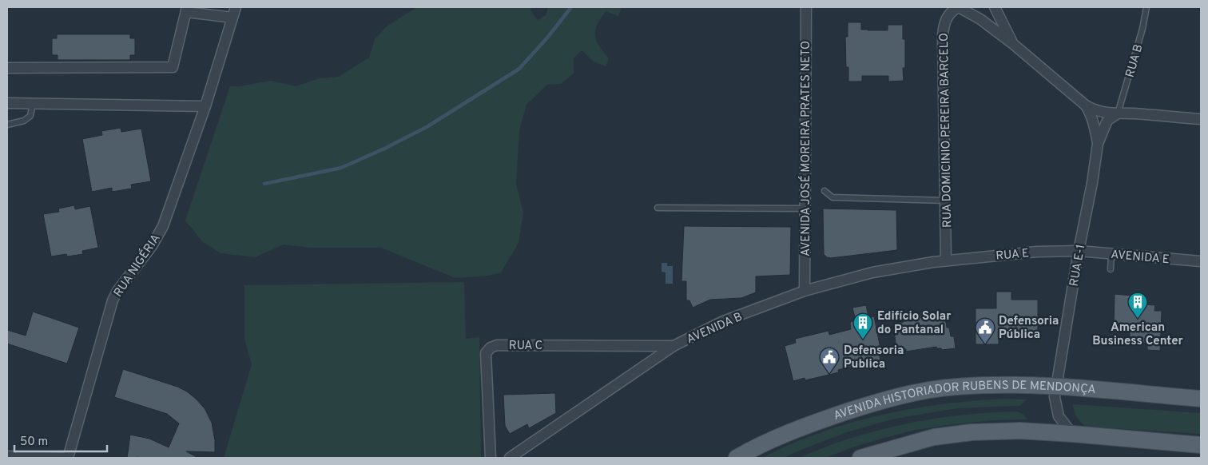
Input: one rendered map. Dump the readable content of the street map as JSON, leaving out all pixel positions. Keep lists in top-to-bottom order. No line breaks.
{"streets":{"main road":["AVENIDA HISTORIADOR RUBENS DE MENDONÇA"],"street":["RUA DOMICINIO PEREIRA BARCELO","AVENIDA JOSÉ MOREIRA PRATES NETO","RUA E","AVENIDA E","RUA NIGÉRIA","RUA E-1","AVENIDA B","RUA C"],"lane":["RUA B"]},"crossings":[["RUA B","RUA E-1"],["RUA DOMICINIO PEREIRA BARCELO","RUA E"],["RUA DOMICINIO PEREIRA BARCELO","AVENIDA B"],["AVENIDA JOSÉ MOREIRA PRATES NETO","AVENIDA B"],["RUA E","AVENIDA E"],["RUA E","RUA E-1"],["RUA E","AVENIDA B"],["AVENIDA E","RUA E-1"],["RUA E-1","AVENIDA HISTORIADOR RUBENS DE MENDONÇA"],["AVENIDA B","RUA C"]],"places":{"building":["American Business Center","Edifício Solar do Pantanal"],"public building":["Defensoria Pública","Defensoria Publica"]},"scale_bar":"50 m"}
